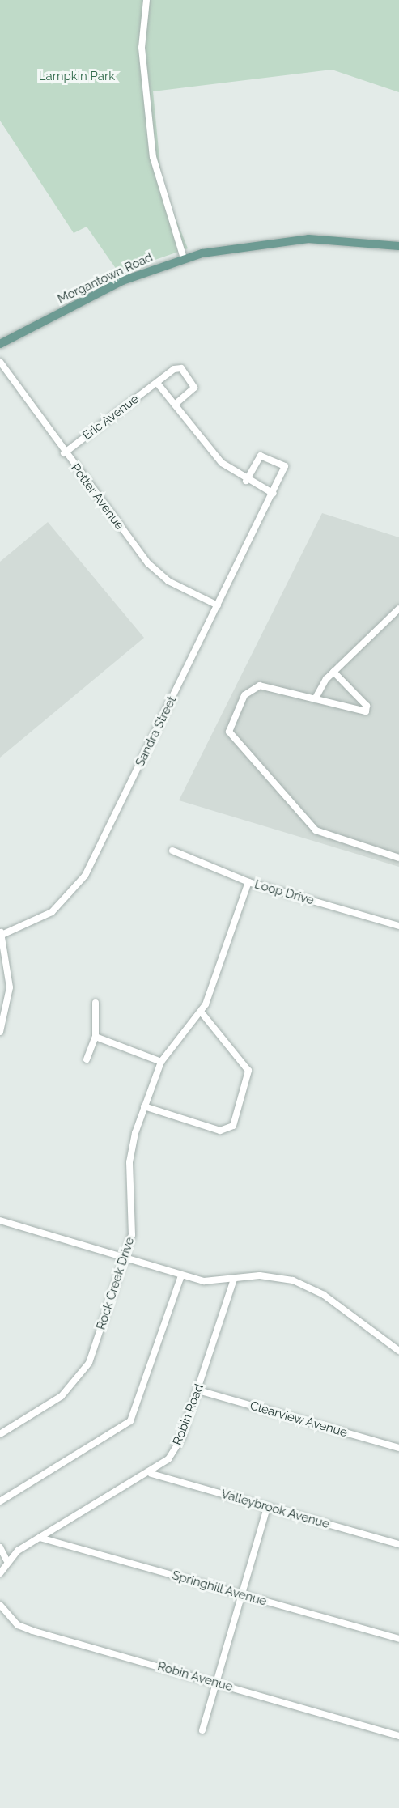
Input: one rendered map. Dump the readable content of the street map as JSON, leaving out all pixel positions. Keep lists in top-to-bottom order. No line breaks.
{"streets":{"main road":["Morgantown Road"],"street":["Eric Avenue","Potter Avenue","Sandra Street","Loop Drive","Rock Creek Drive","Robin Road","Clearview Avenue","Valleybrook Avenue","Springhill Avenue","Robin Avenue"]},"crossings":[["Eric Avenue","Potter Avenue"],["Potter Avenue","Sandra Street"],["Loop Drive","Rock Creek Drive"],["Robin Road","Clearview Avenue"],["Robin Road","Valleybrook Avenue"],["Robin Road","Springhill Avenue"]],"parks":["Lampkin Park"]}
